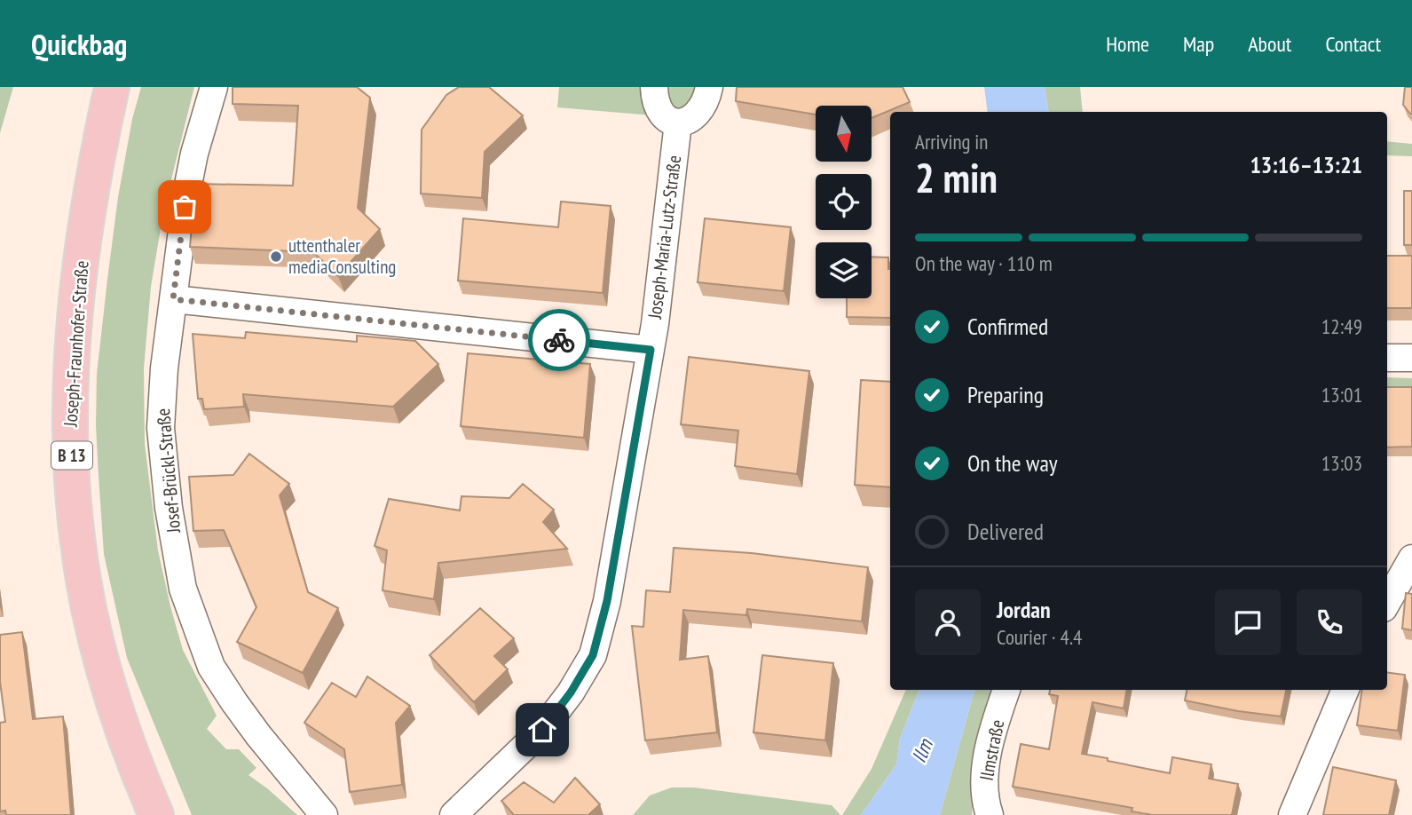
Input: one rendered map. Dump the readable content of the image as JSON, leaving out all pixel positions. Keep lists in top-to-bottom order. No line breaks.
{"streets":{"main road":["Joseph-Fraunhofer-Straße","B 13"],"street":["Joseph-Maria-Lutz-Straße","Josef-Brückl-Straße","Ilmstraße"]},"water":["Ilm"],"places":["uttenthaler mediaConsulting"],"north":"bottom","page":{"header":"Quickbag","nav":["Home","Map","About","Contact"],"heading":["2 min","Arriving in","13:16–13:21"],"panel":["Jordan","Courier · 4.4"],"bar":"On the way · 110 m","list":[["Confirmed","12:49"],["Preparing","13:01"],["On the way","13:03"],"Delivered"]}}
